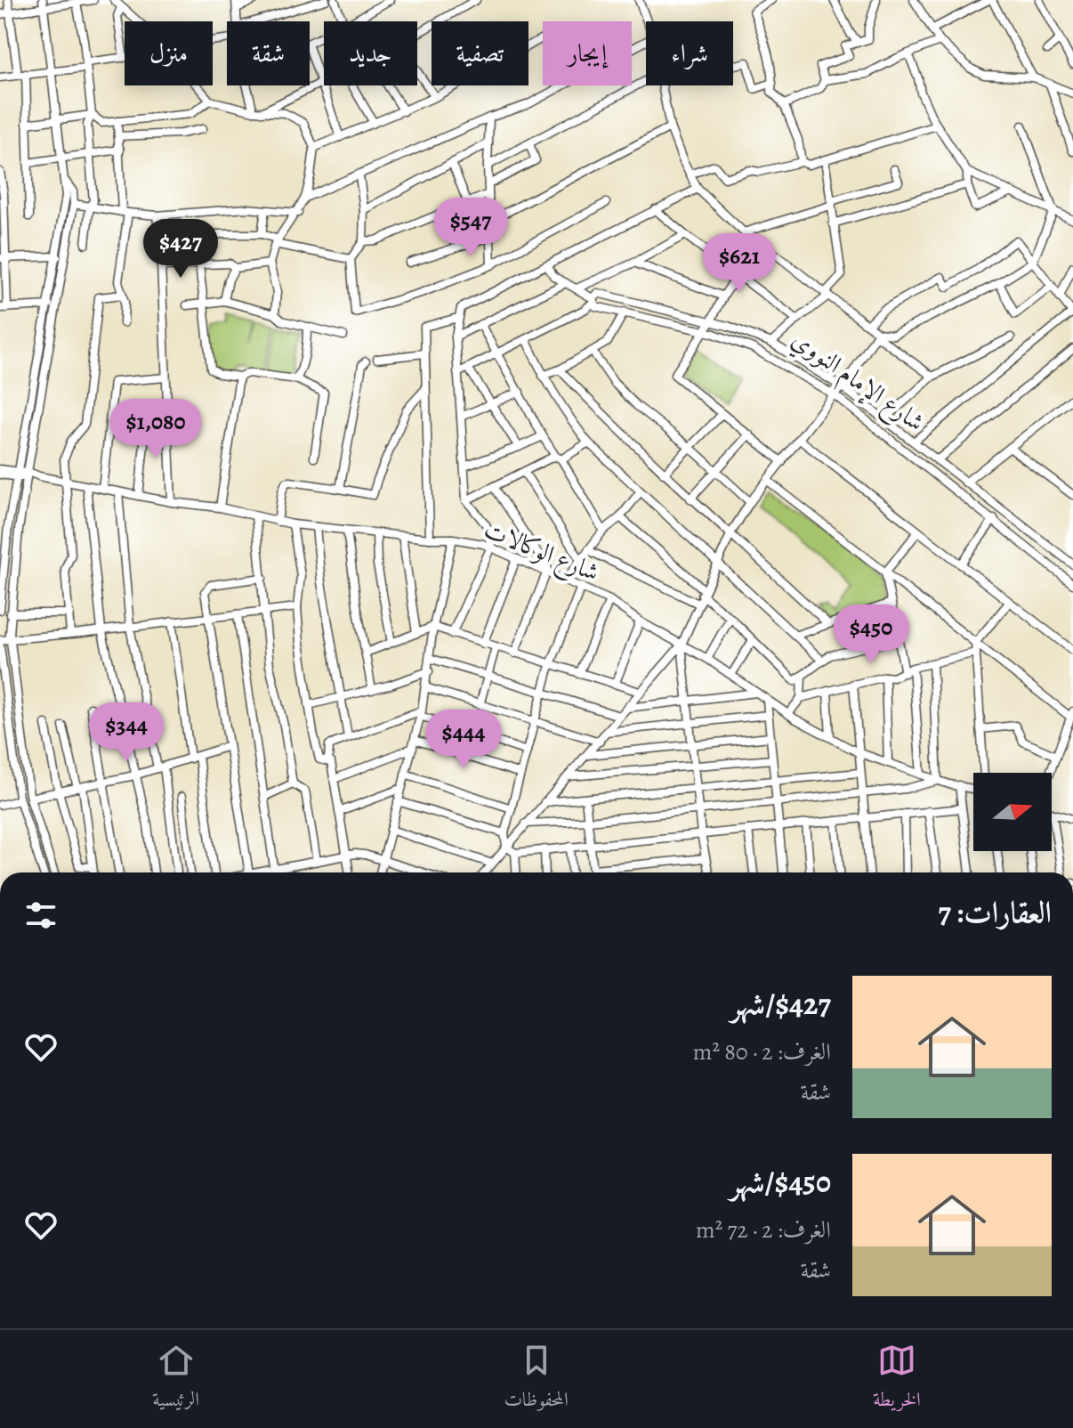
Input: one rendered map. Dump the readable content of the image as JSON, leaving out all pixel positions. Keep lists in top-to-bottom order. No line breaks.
{"streets":{"street":["شارع الإمام النووي","شارع الوكالات"]},"north":"right","page":{"chip":["شراء","إيجار","تصفية","جديد","شقة","منزل"],"price":["$547","$427","$621","$1,080","$450","$344","$444"],"heading":"العقارات: 7","list":[{"name":"$427/شهر","note":"الغرف: 2 · 80 m² · شقة"},{"name":"$450/شهر","note":"الغرف: 2 · 72 m² · شقة"}],"tabs":["الخريطة","المحفوظات","الرئيسية"]}}
